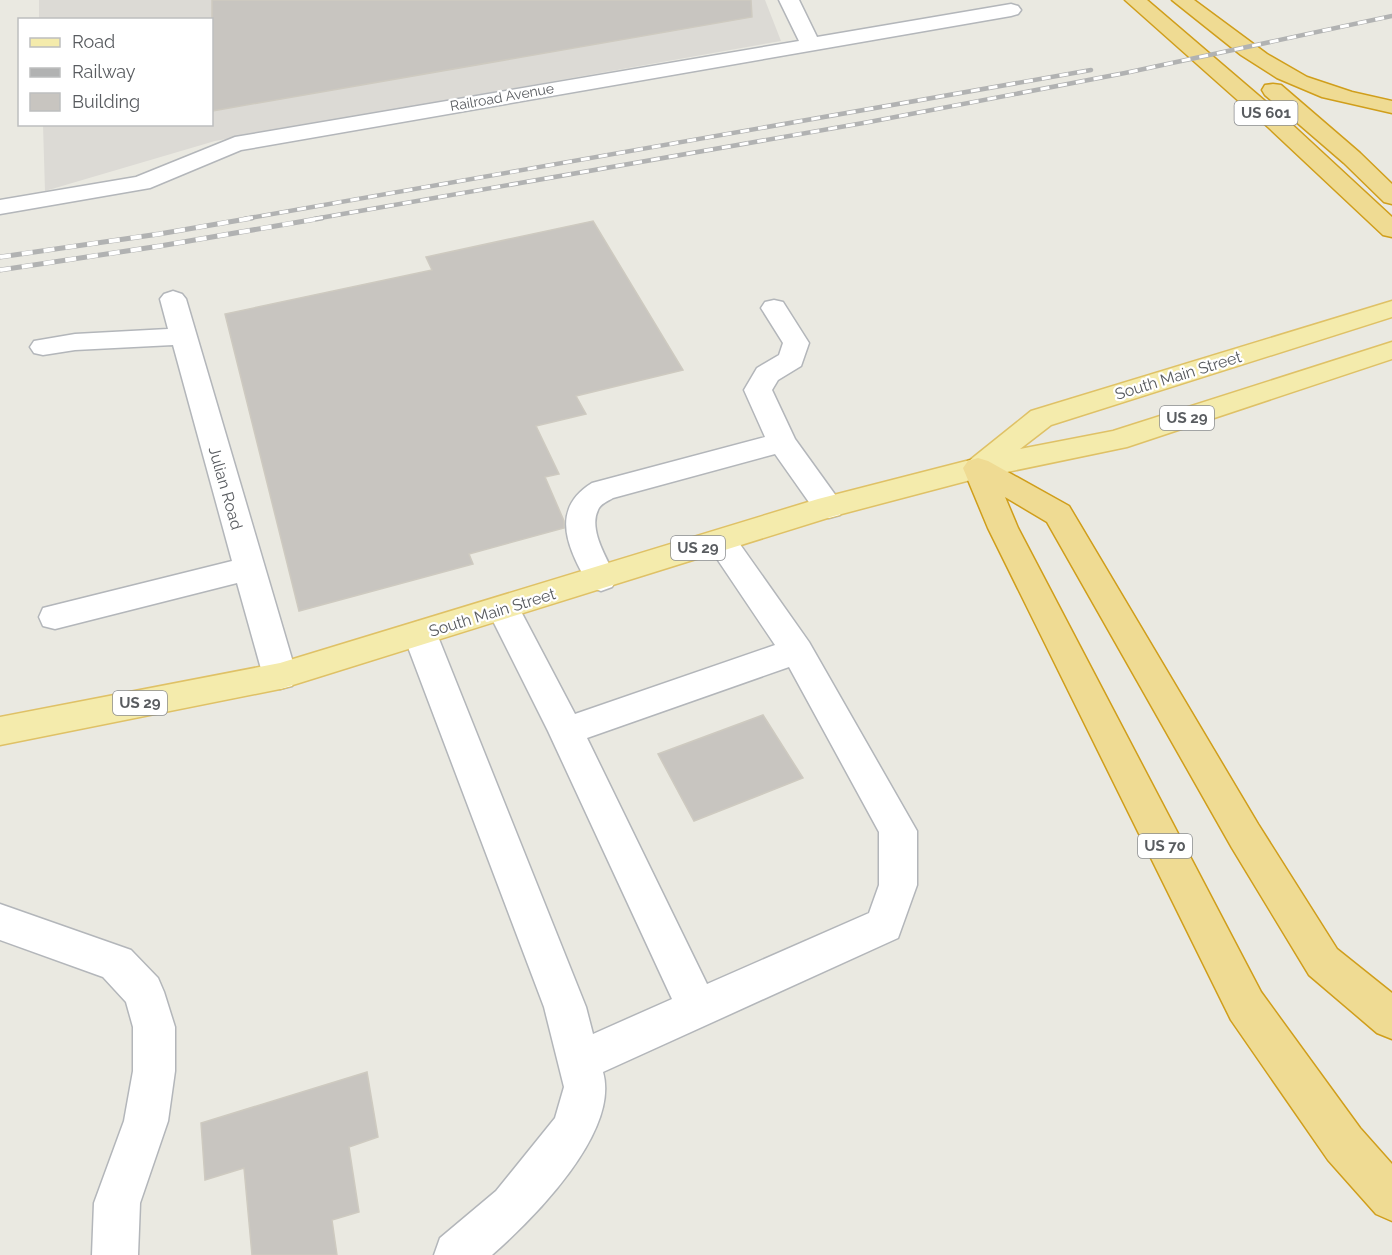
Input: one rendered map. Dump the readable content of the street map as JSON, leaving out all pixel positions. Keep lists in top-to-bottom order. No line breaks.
{"streets":{"highway":["US 601","US 70"],"main road":["South Main Street","US 29"],"street":["Railroad Avenue","Julian Road"]},"crossings":[["South Main Street","Julian Road"],["South Main Street","US 70"]],"legend":["Road","Railway","Building"]}
